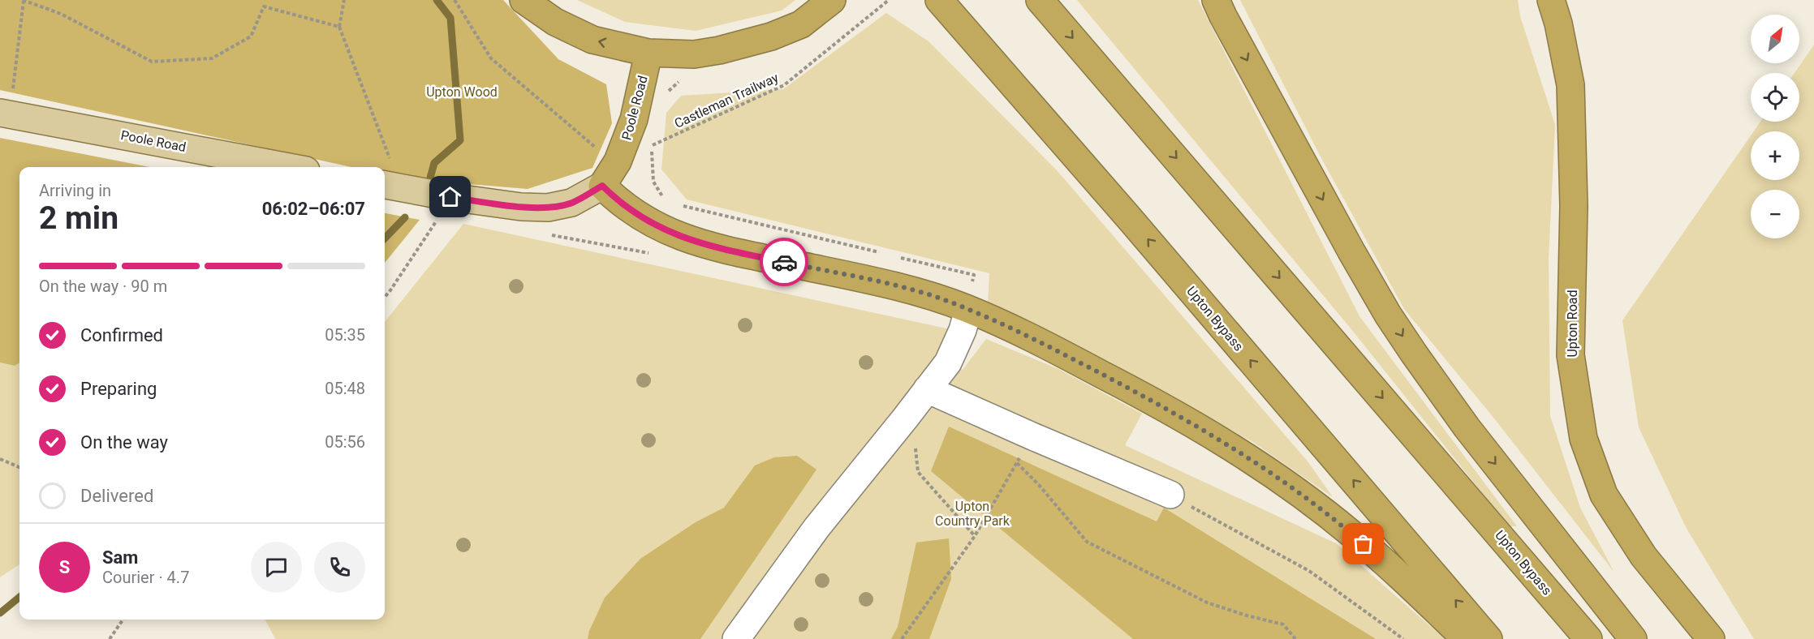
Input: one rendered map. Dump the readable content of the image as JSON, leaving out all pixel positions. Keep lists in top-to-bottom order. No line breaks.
{"streets":{"highway":["Poole Road","Upton Bypass","Upton Road"],"path":["Castleman Trailway"]},"parks":["Upton Wood","Upton Country Park"],"north":"top right","page":{"map_buttons":["+","−"],"heading":["2 min","Arriving in","06:02–06:07"],"panel":["Sam","Courier · 4.7"],"bar":"On the way · 90 m","list":[["Confirmed","05:35"],["Preparing","05:48"],["On the way","05:56"],"Delivered"],"round":"S"}}
